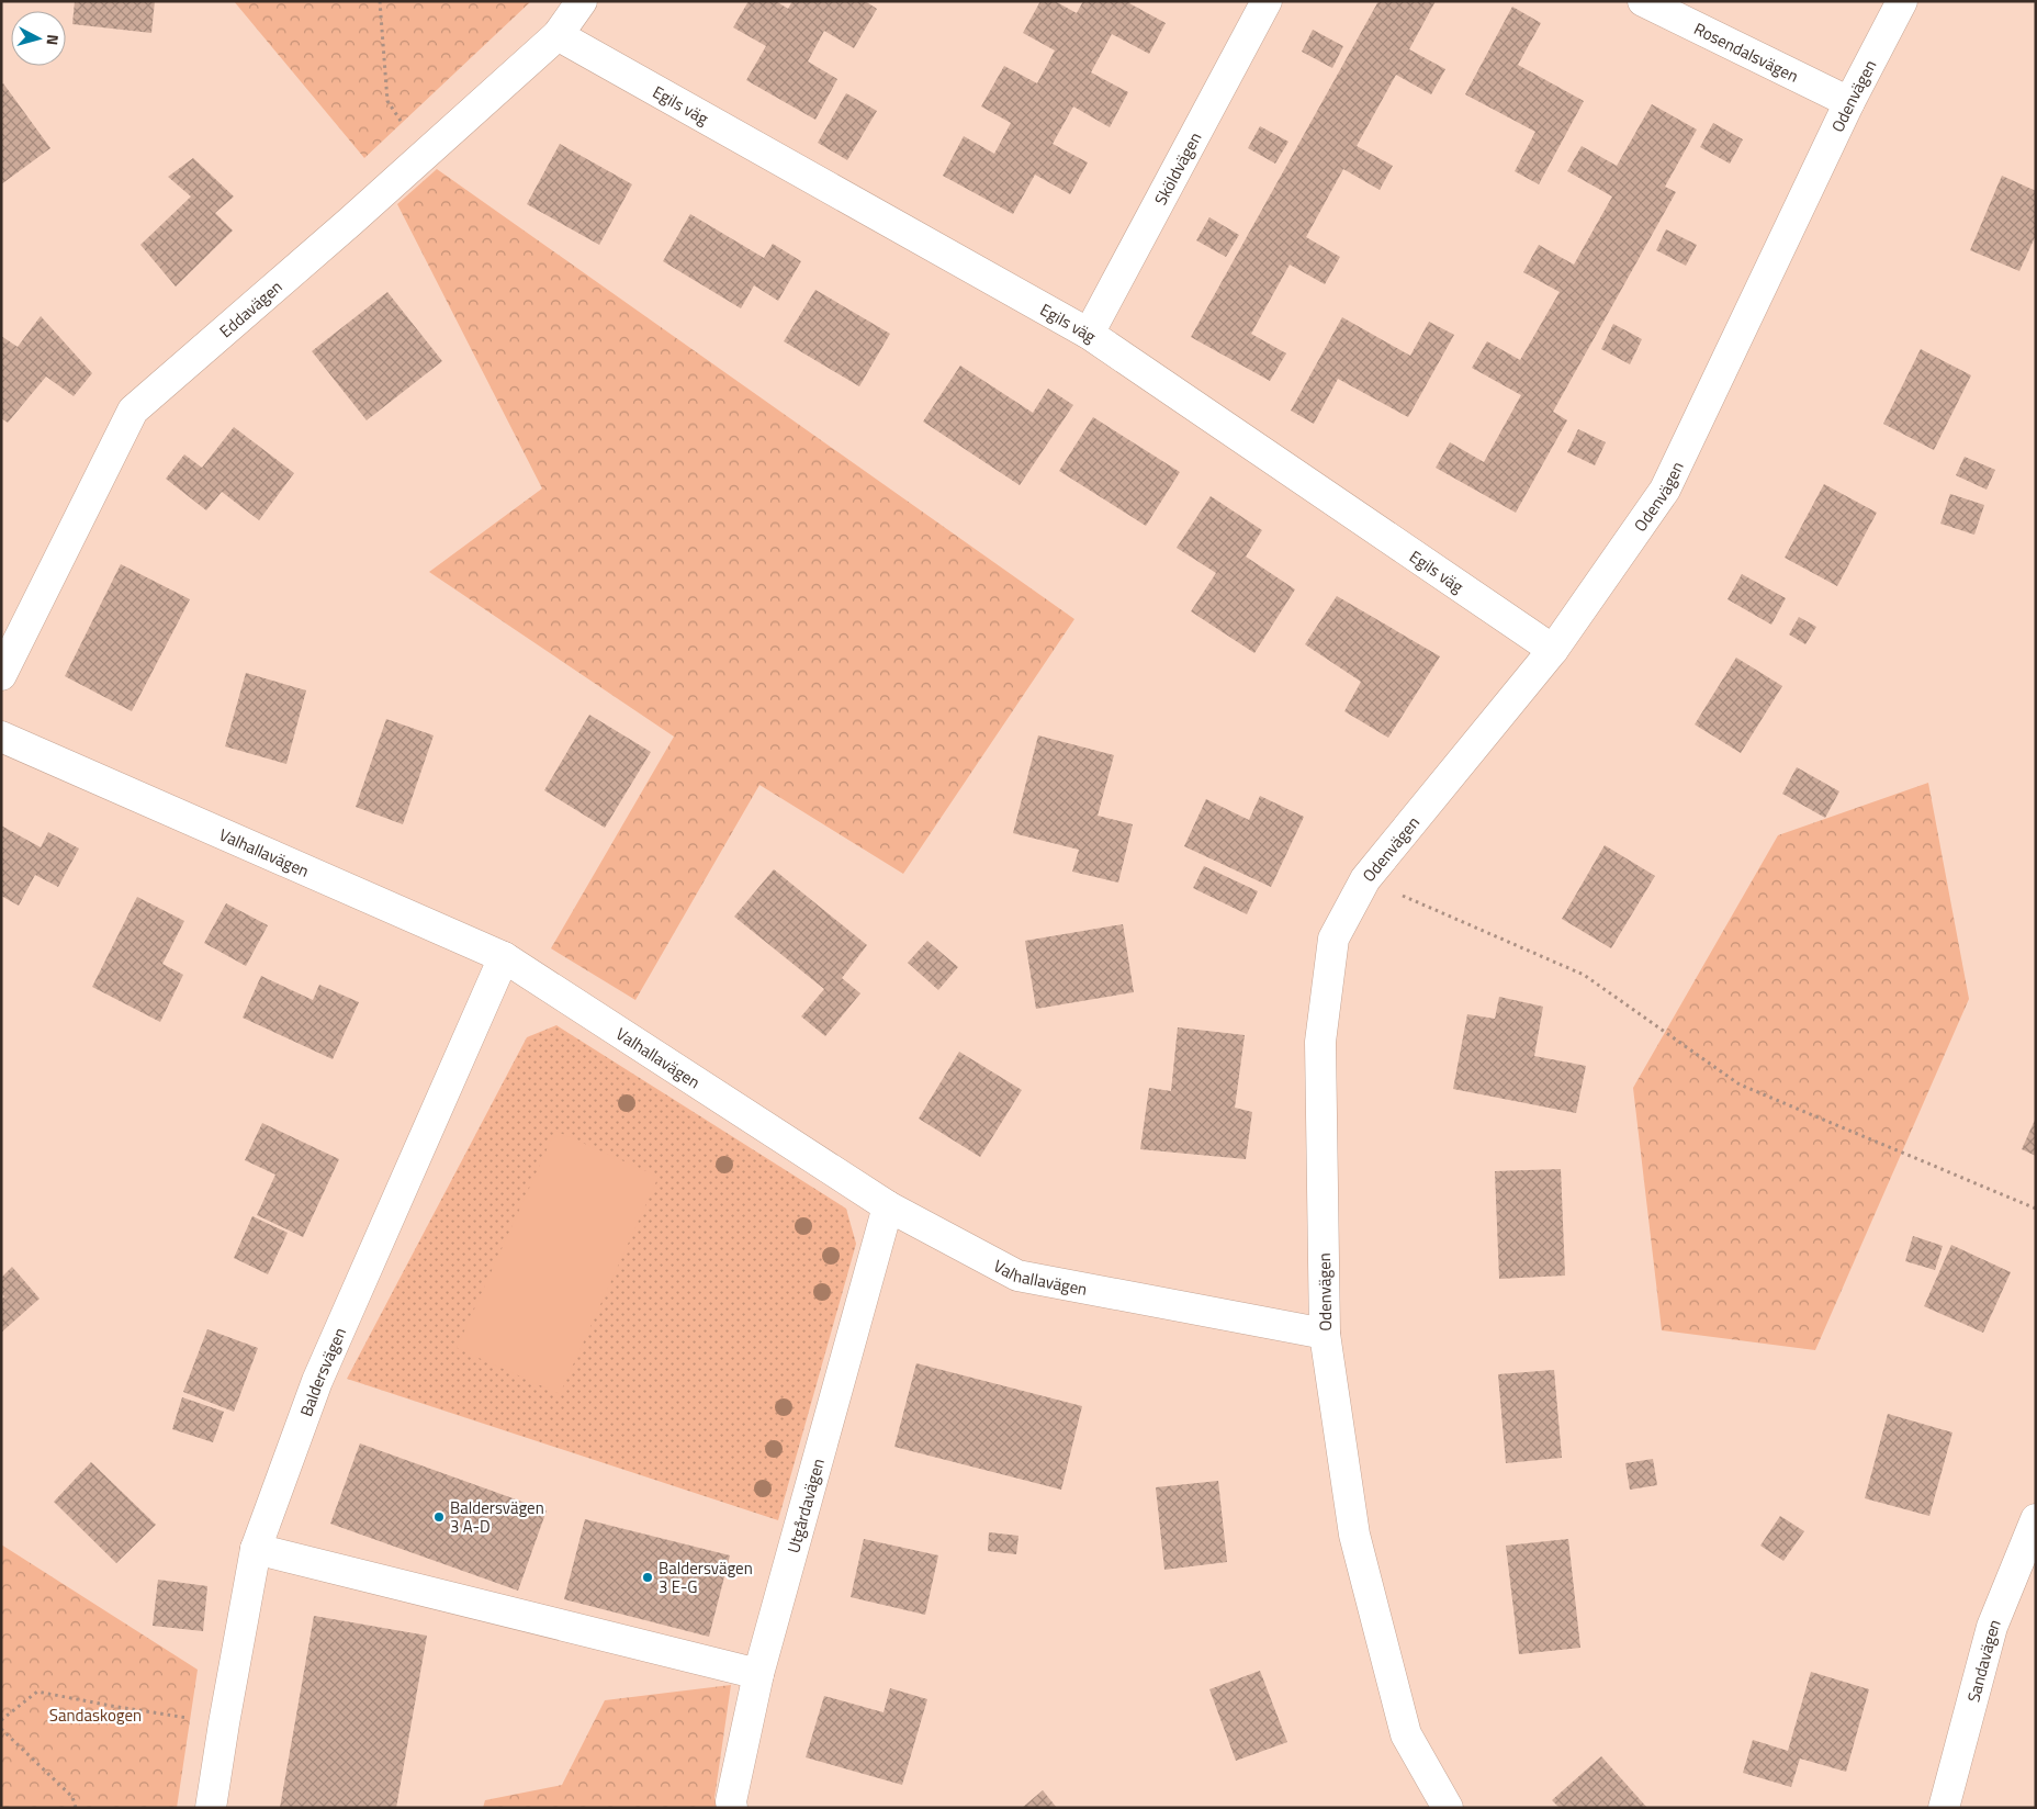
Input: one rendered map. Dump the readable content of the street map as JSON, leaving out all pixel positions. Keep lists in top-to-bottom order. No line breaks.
{"streets":{"street":["Rosendalsvägen","Odenvägen","Egils väg","Sköldvägen","Eddavägen","Valhallavägen","Baldersvägen","Utgårdavägen","Sandavägen"]},"crossings":[["Rosendalsvägen","Odenvägen"],["Odenvägen","Egils väg"],["Odenvägen","Valhallavägen"],["Egils väg","Sköldvägen"],["Egils väg","Eddavägen"],["Valhallavägen","Baldersvägen"],["Valhallavägen","Utgårdavägen"]],"parks":["Sandaskogen"],"places":["Baldersvägen 3 A-D","Baldersvägen 3 E-G"],"north":"right"}
